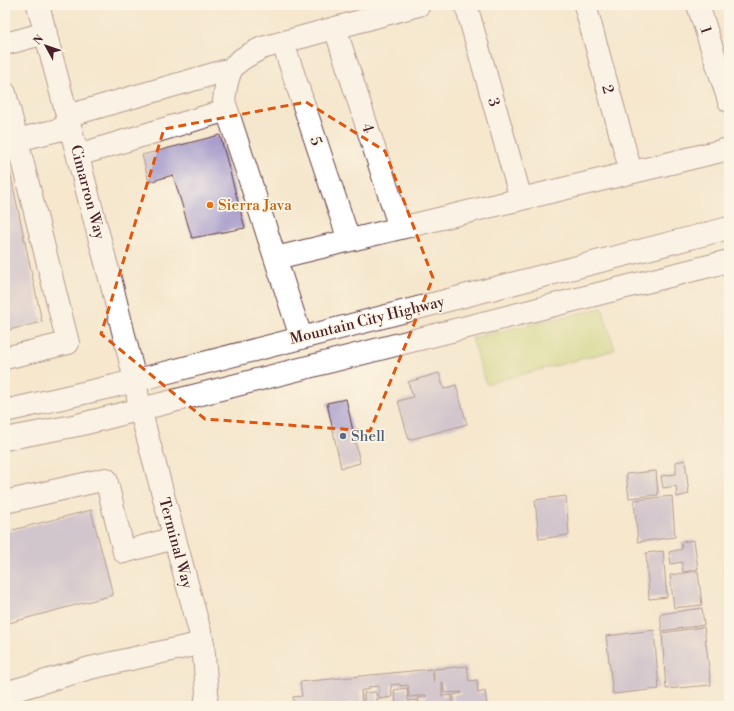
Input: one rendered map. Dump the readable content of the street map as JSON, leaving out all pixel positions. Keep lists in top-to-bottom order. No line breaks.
{"streets":{"main road":["1","2","3","4","5","Cimarron Way","Mountain City Highway","Terminal Way"]},"crossings":[["Cimarron Way","Mountain City Highway"],["Cimarron Way","Terminal Way"],["Mountain City Highway","Terminal Way"]],"places":["Sierra Java","Shell"],"north":"top left"}
